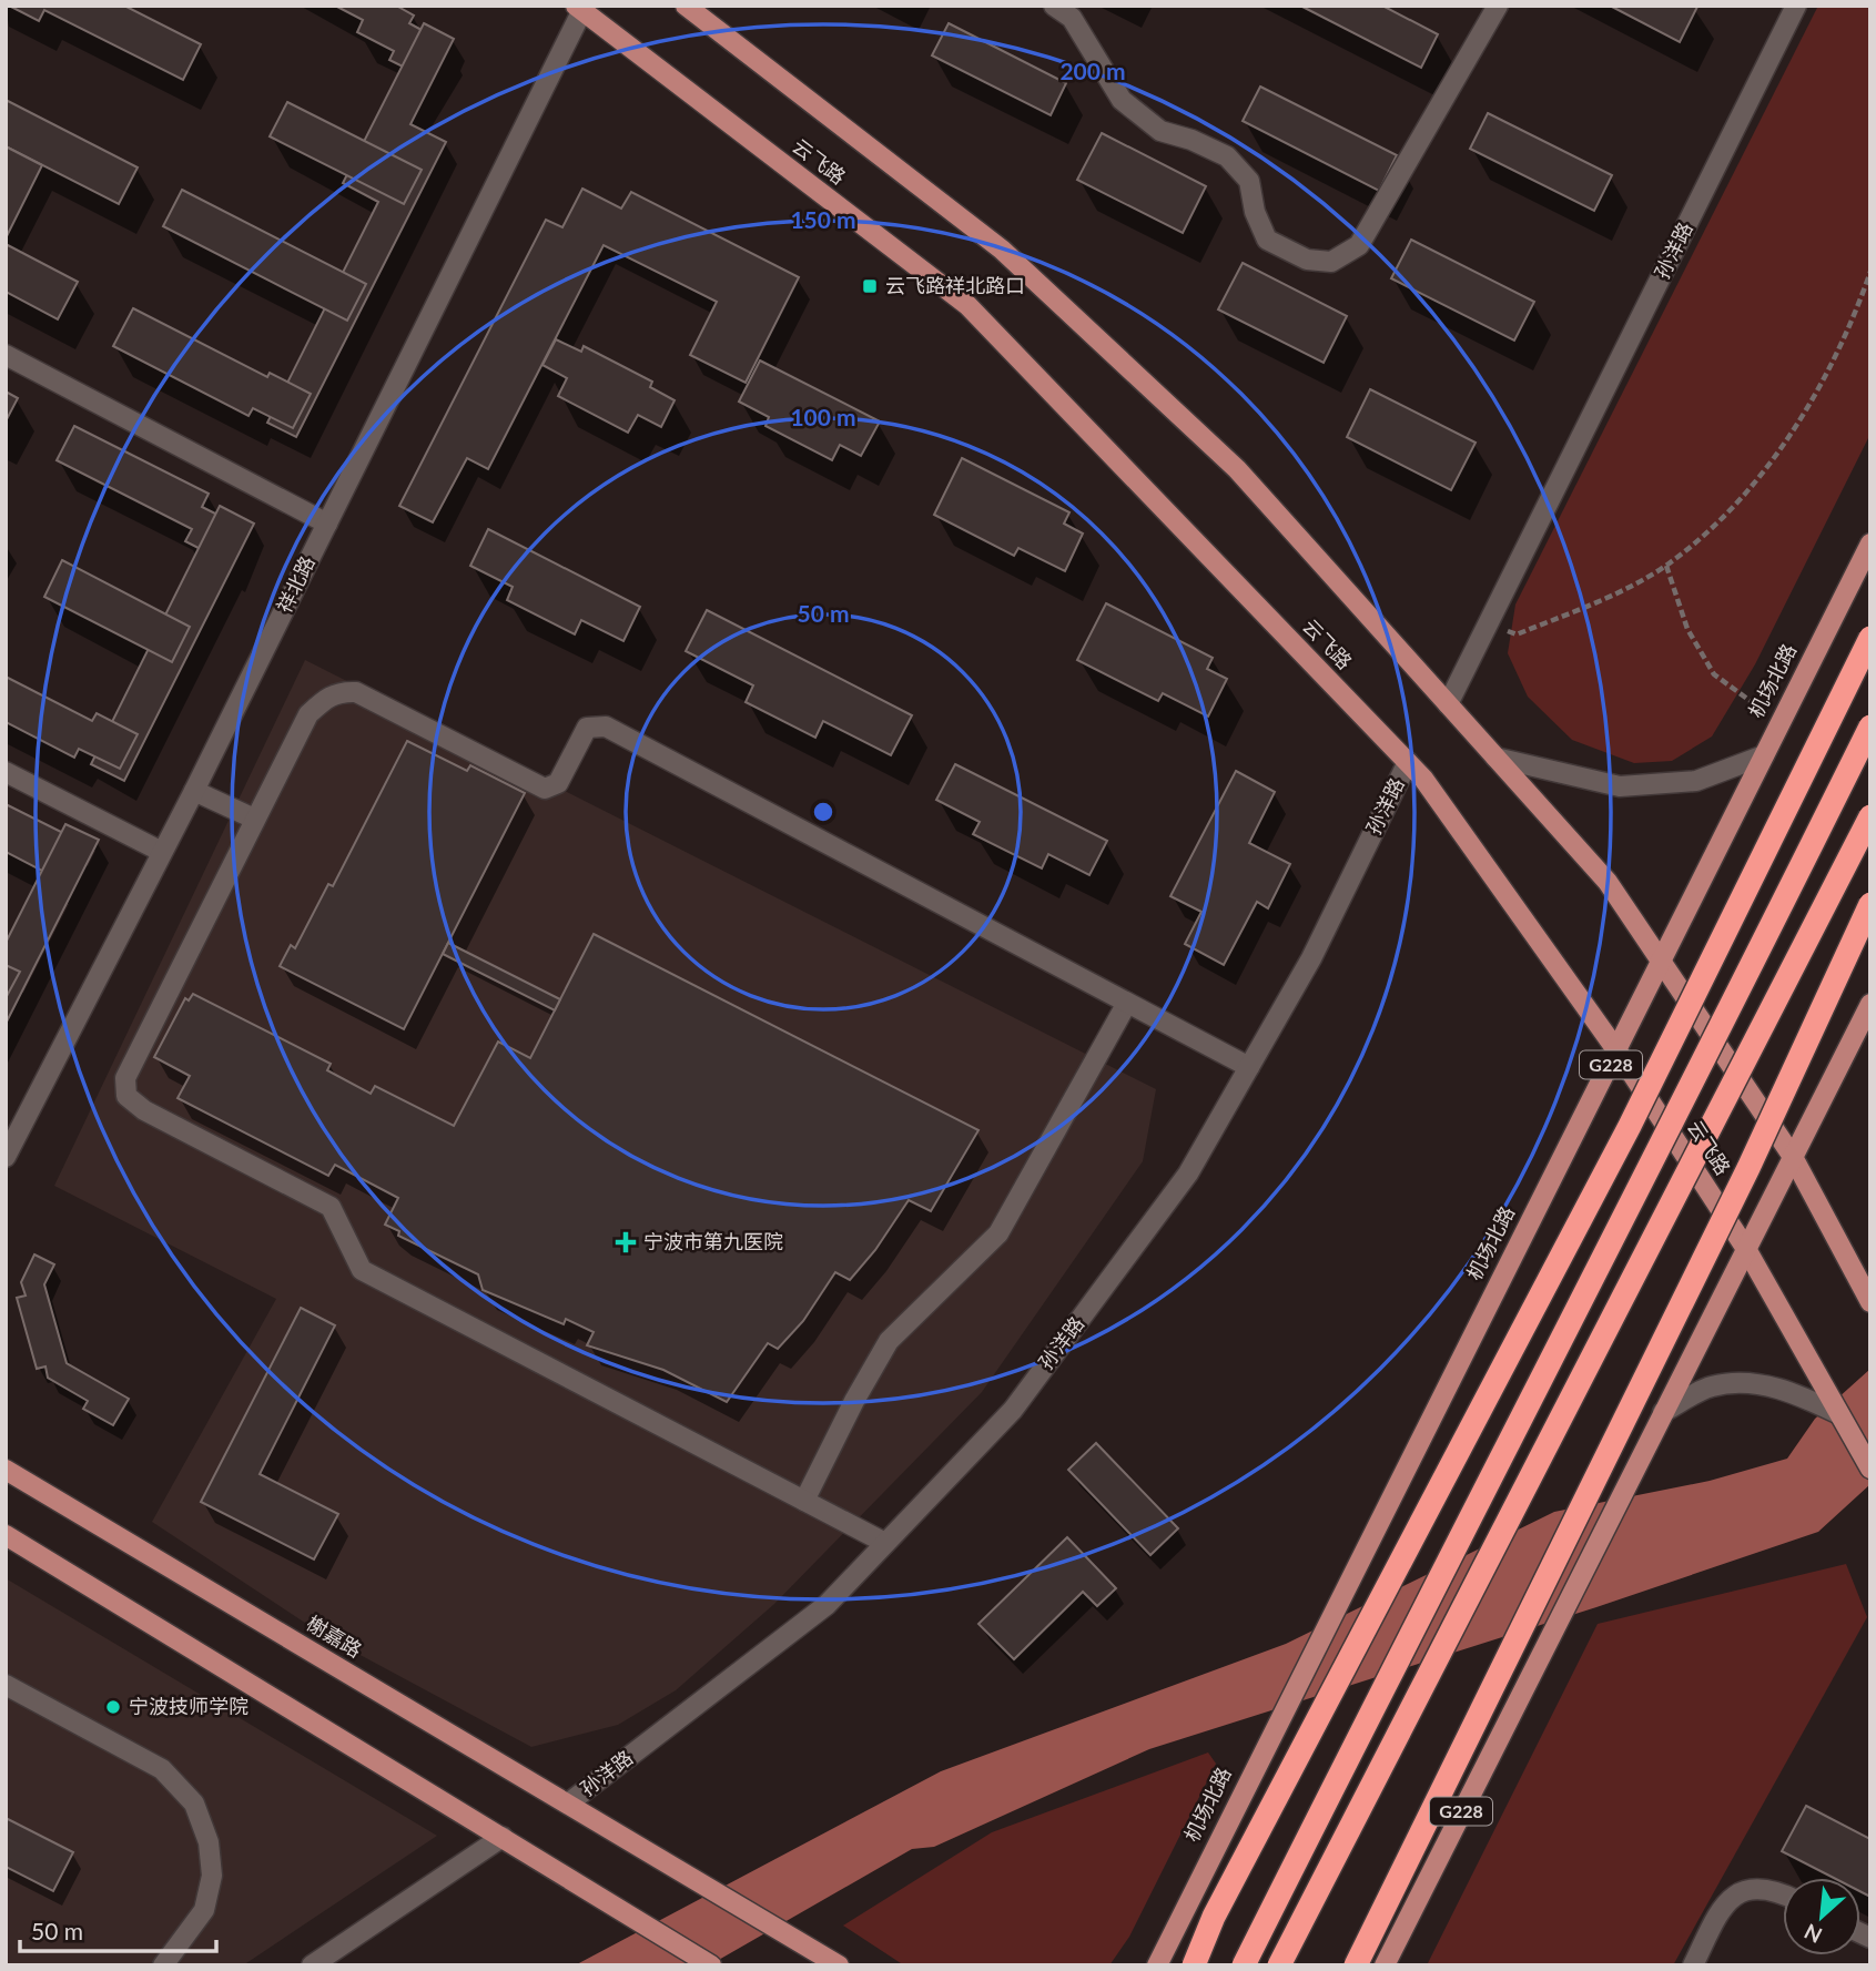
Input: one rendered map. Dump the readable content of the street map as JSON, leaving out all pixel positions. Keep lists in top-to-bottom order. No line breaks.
{"streets":{"main road":["云飞路","机场北路","G228","榭嘉路"],"street":["孙洋路","祥北路"]},"crossings":[["云飞路","孙洋路"],["云飞路","祥北路"],["云飞路","机场北路"],["云飞路","G228"],["孙洋路","榭嘉路"]],"places":{"transit":["云飞路祥北路口"],"health":["宁波市第九医院"],"other":["宁波技师学院"]},"scale_bar":"50 m","north":"bottom left","rings":["200 m","150 m","100 m","50 m"]}
